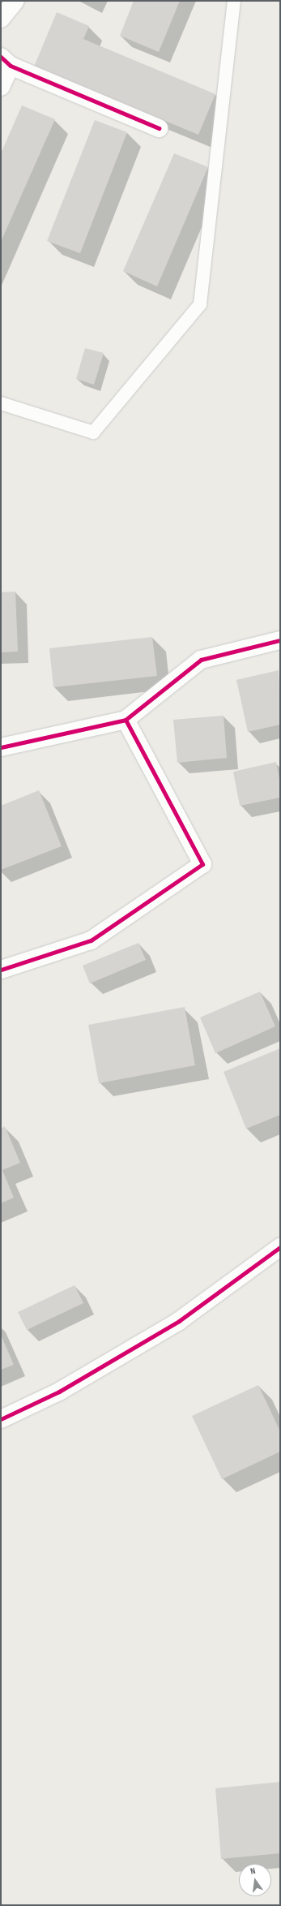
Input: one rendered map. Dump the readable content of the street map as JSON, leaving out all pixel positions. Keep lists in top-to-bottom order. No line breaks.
{"north":"top"}
